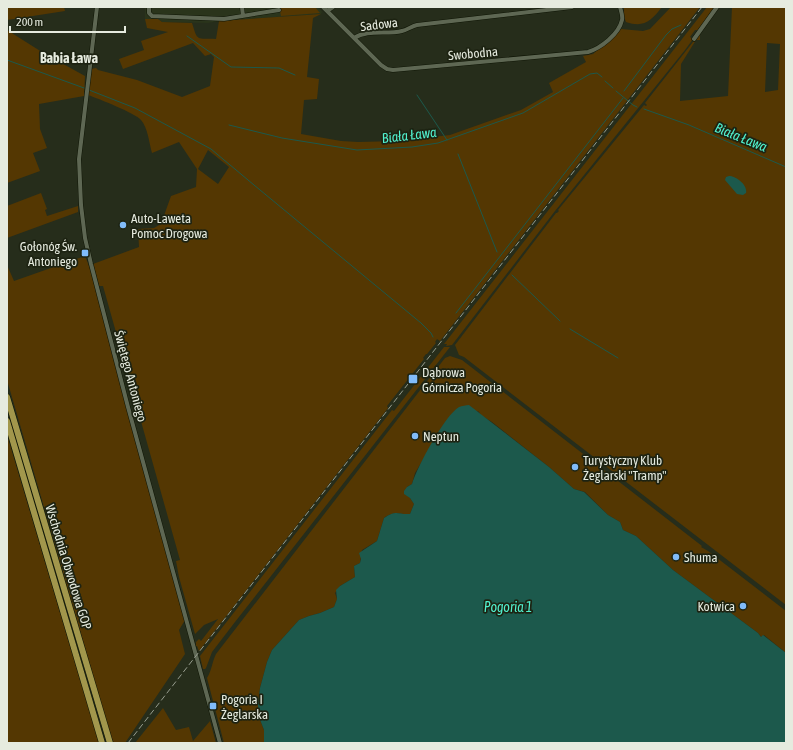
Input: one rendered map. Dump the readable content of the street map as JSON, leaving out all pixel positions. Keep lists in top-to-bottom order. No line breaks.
{"streets":{"highway":["Wschodnia Obwodowa GOP"],"street":["Sadowa","Swobodna","Świętego Antoniego"]},"crossings":[["Sadowa","Swobodna"]],"districts":["Babia Ława"],"water":["Biała Ława","Pogoria 1"],"places":{"other":["Auto-Laweta Pomoc Drogowa","Neptun","Turystyczny Klub Żeglarski \"Tramp\"","Shuma","Kotwica"],"transit":["Gołonóg Św. Antoniego","Dąbrowa Górnicza Pogoria","Pogoria I Żeglarska"]},"scale_bar":"200 m"}
